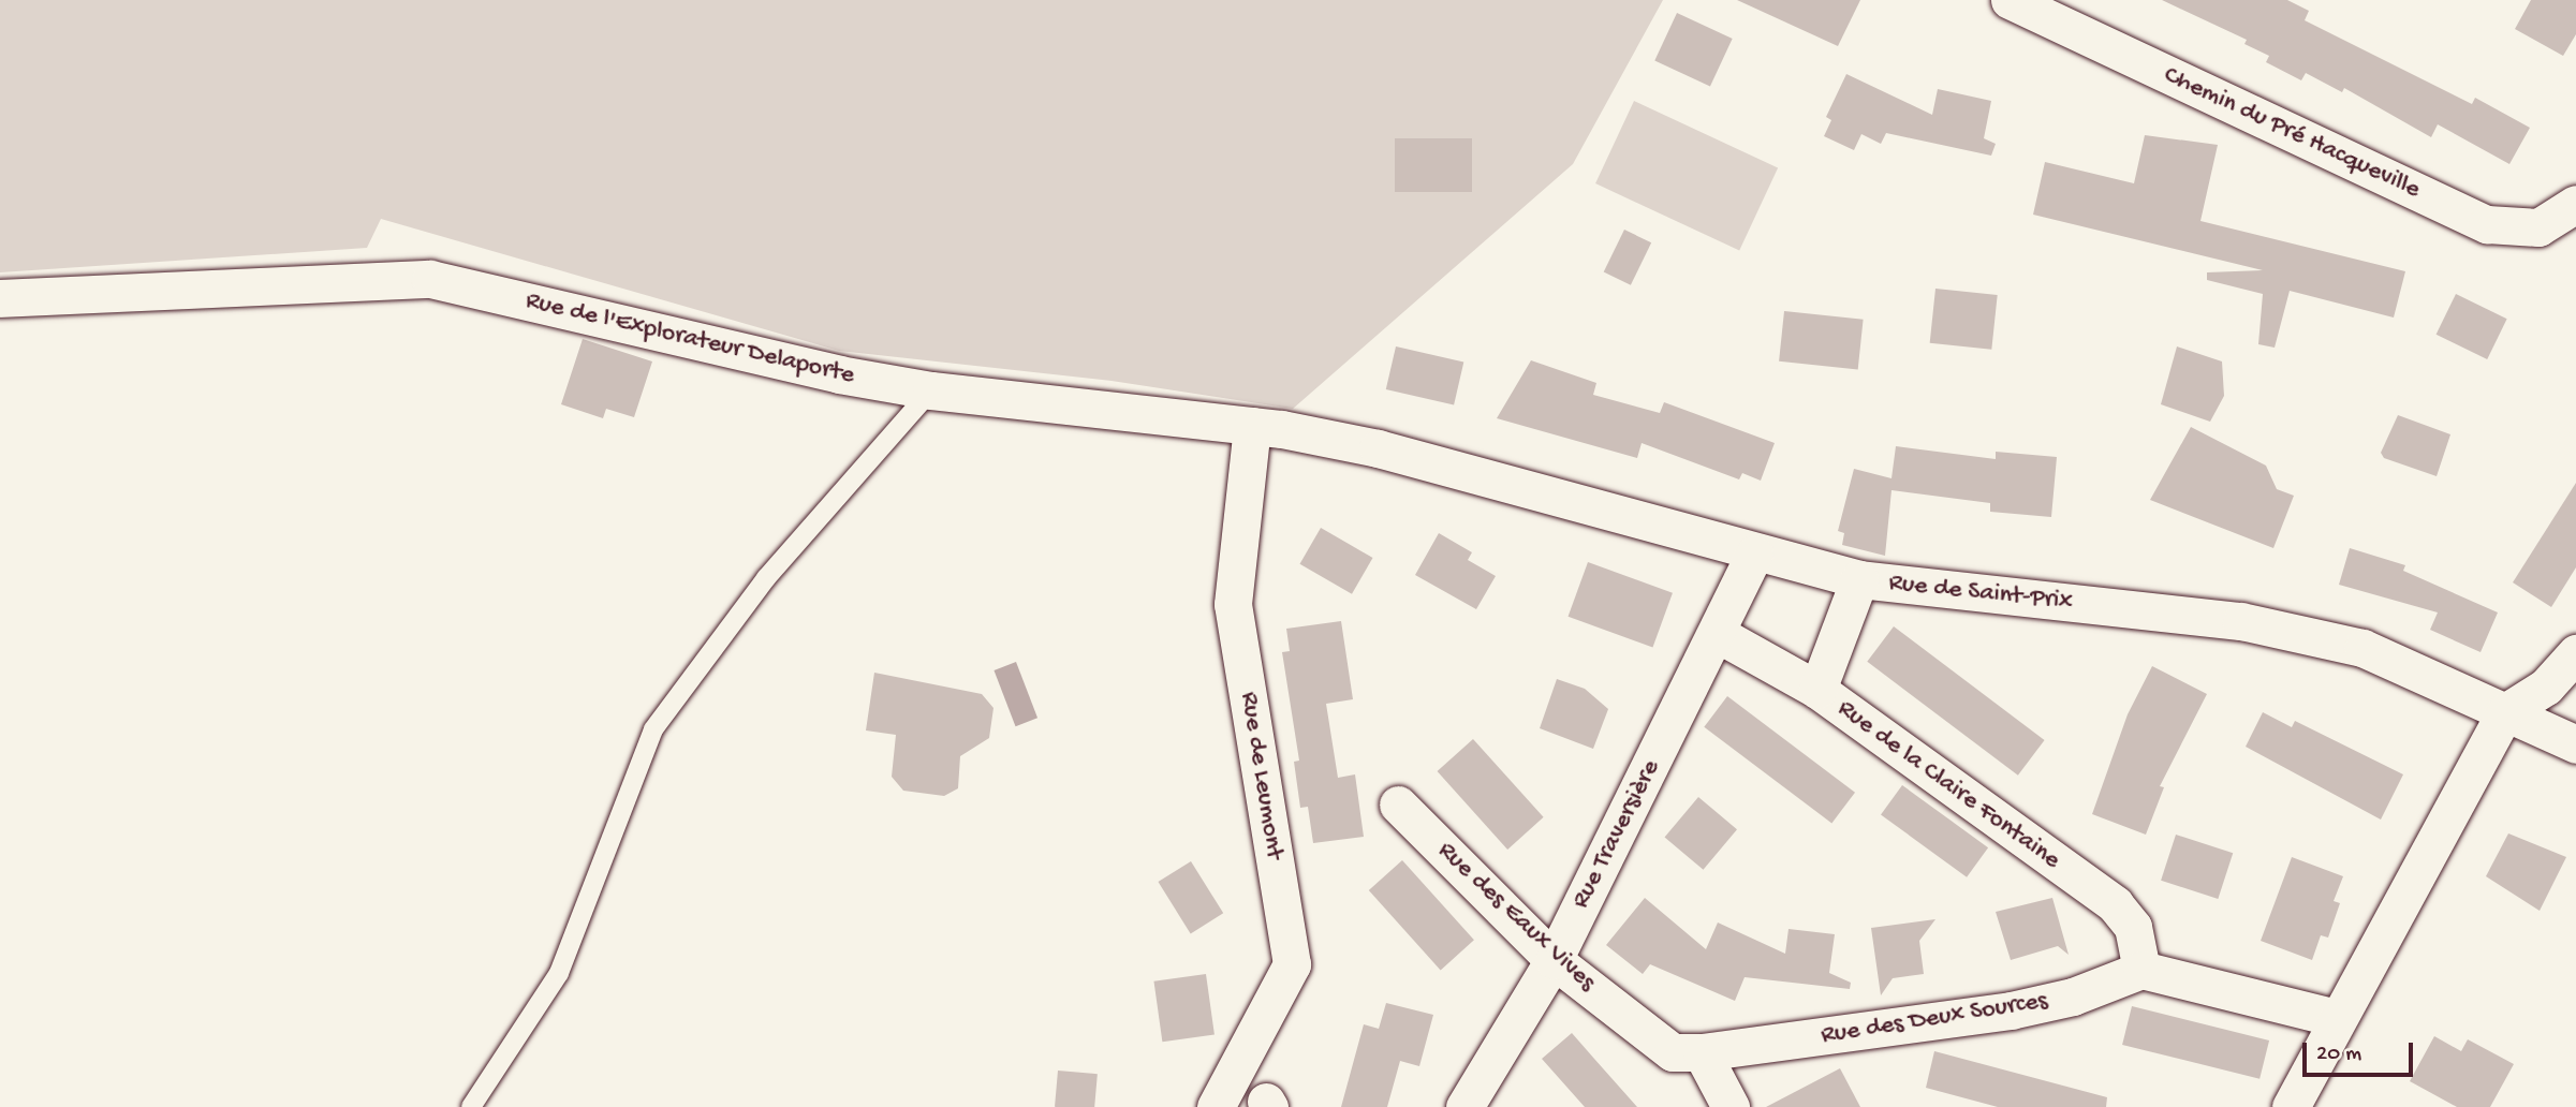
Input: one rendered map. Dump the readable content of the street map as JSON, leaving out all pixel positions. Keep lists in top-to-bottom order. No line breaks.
{"streets":{"street":["Chemin du Pré Hacqueville","Rue de l'Explorateur Delaporte","Rue de Saint-Prix","Rue de Leumont","Rue de la Claire Fontaine","Rue Traversière","Rue des Eaux Vives","Rue des Deux Sources"]},"crossings":[["Rue de l'Explorateur Delaporte","Rue de Saint-Prix"],["Rue de l'Explorateur Delaporte","Rue de Leumont"],["Rue de Saint-Prix","Rue Traversière"],["Rue de la Claire Fontaine","Rue Traversière"],["Rue de la Claire Fontaine","Rue des Deux Sources"],["Rue Traversière","Rue des Eaux Vives"],["Rue des Eaux Vives","Rue des Deux Sources"]],"scale_bar":"20 m"}
